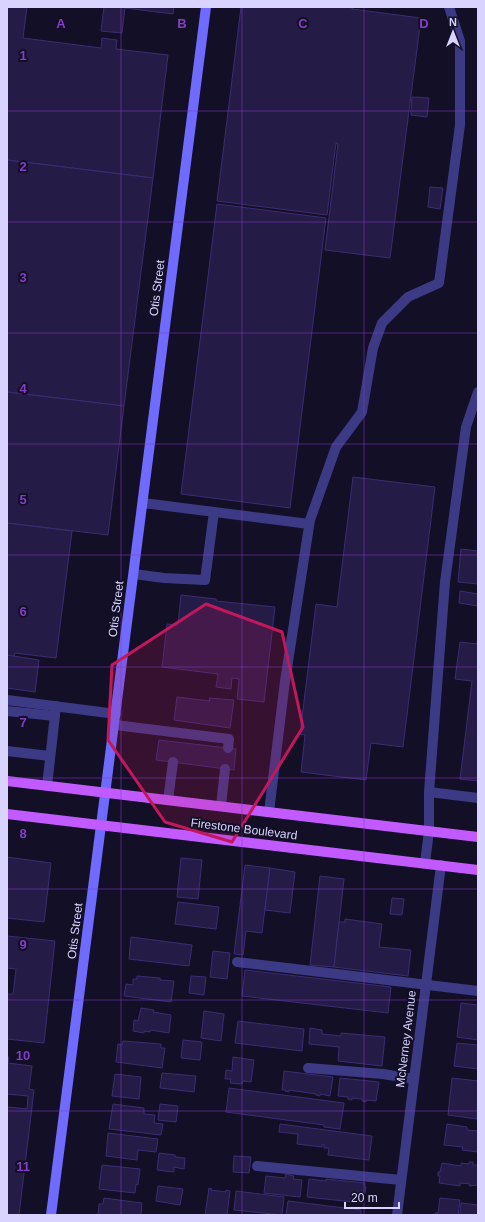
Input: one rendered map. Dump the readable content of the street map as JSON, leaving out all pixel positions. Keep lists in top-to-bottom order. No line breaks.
{"streets":{"main road":["Otis Street","Firestone Boulevard"],"street":["McNerney Avenue"]},"crossings":[["Otis Street","Firestone Boulevard"],["Firestone Boulevard","McNerney Avenue"]],"scale_bar":"20 m","north":"top","grid":{"columns":["A","B","C","D"],"rows":["1","2","3","4","5","6","7","8","9","10","11"]}}
